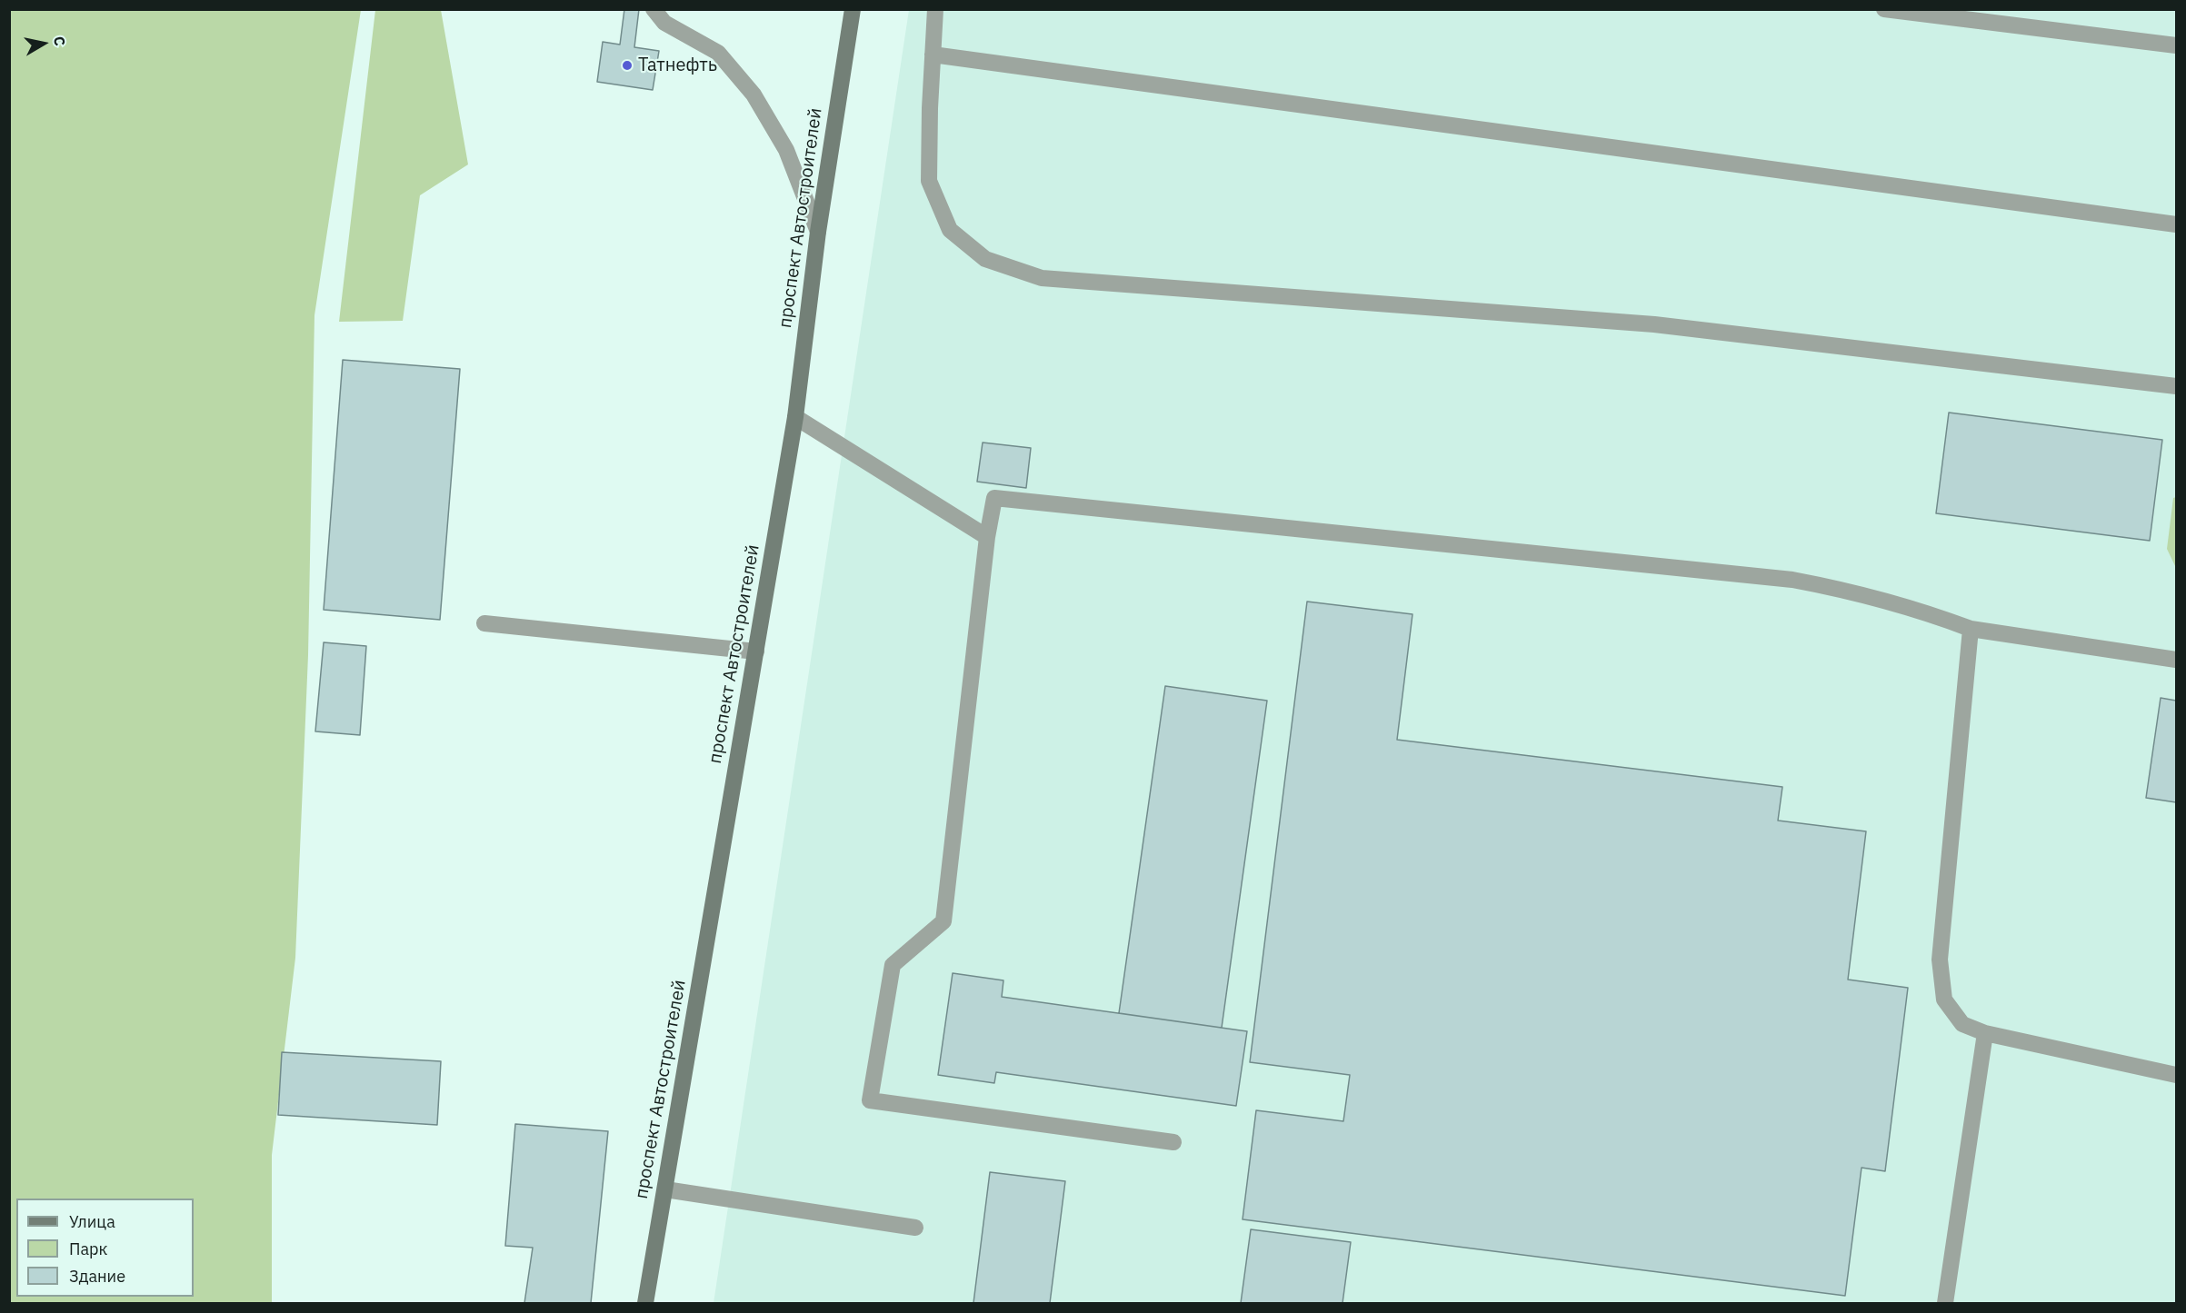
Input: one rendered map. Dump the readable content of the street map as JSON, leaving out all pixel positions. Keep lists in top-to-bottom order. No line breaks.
{"streets":{"main road":["проспект Автостроителей"]},"places":["Татнефть"],"legend":["Улица","Парк","Здание"],"north":"right"}
